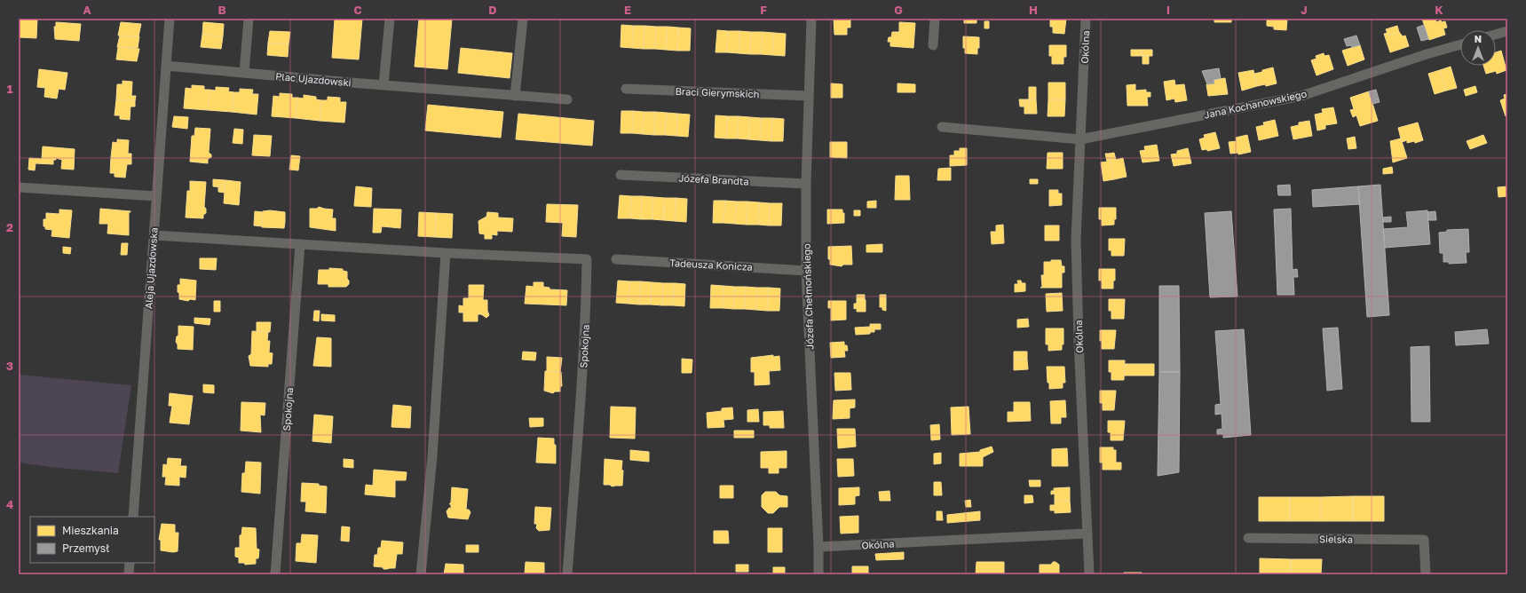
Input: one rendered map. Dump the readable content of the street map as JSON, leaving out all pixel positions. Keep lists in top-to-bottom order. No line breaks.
{"streets":{"street":["Okólna","Plac Ujazdowski","Braci Gierymskich","Jana Kochanowskiego","Józefa Brandta","Tadeusza Konicza","Aleja Ujazdowska","Józefa Chełmońskiego","Spokojna","Sielska"]},"crossings":[["Okólna","Jana Kochanowskiego"],["Okólna","Józefa Chełmońskiego"],["Plac Ujazdowski","Aleja Ujazdowska"],["Braci Gierymskich","Józefa Chełmońskiego"],["Józefa Brandta","Józefa Chełmońskiego"],["Tadeusza Konicza","Józefa Chełmońskiego"],["Aleja Ujazdowska","Spokojna"]],"legend":["Mieszkania","Przemysł"],"north":"top","grid":{"columns":["A","B","C","D","E","F","G","H","I","J","K"],"rows":["1","2","3","4"]}}
